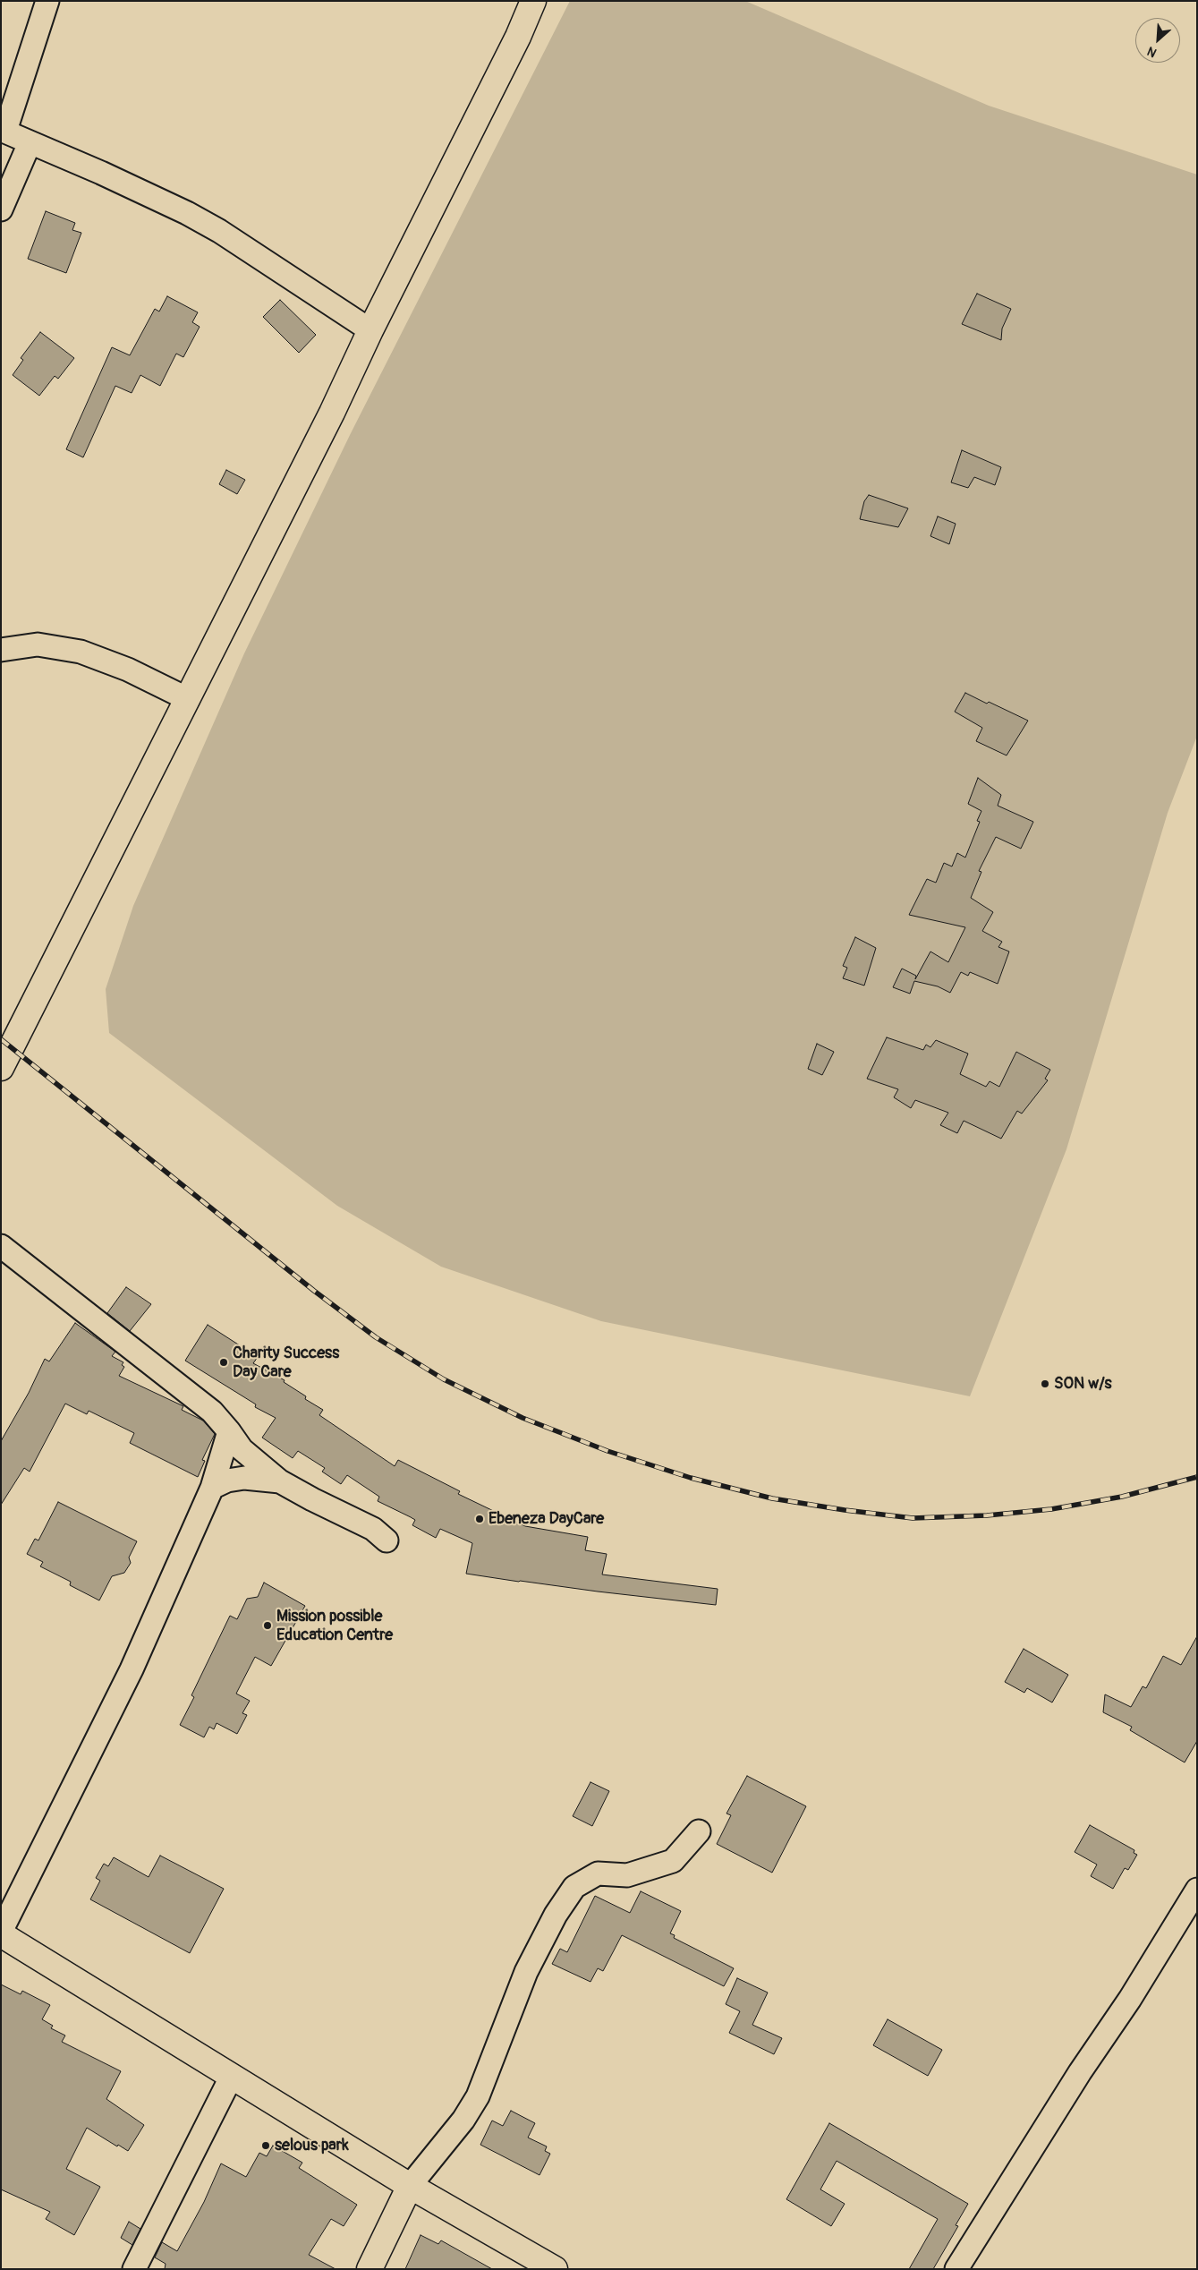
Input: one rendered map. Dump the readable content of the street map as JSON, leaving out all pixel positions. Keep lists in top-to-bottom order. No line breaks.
{"places":["Charity Success Day Care","SON w/s","Ebeneza DayCare","Mission possible Education Centre","selous park"],"north":"bottom left"}
